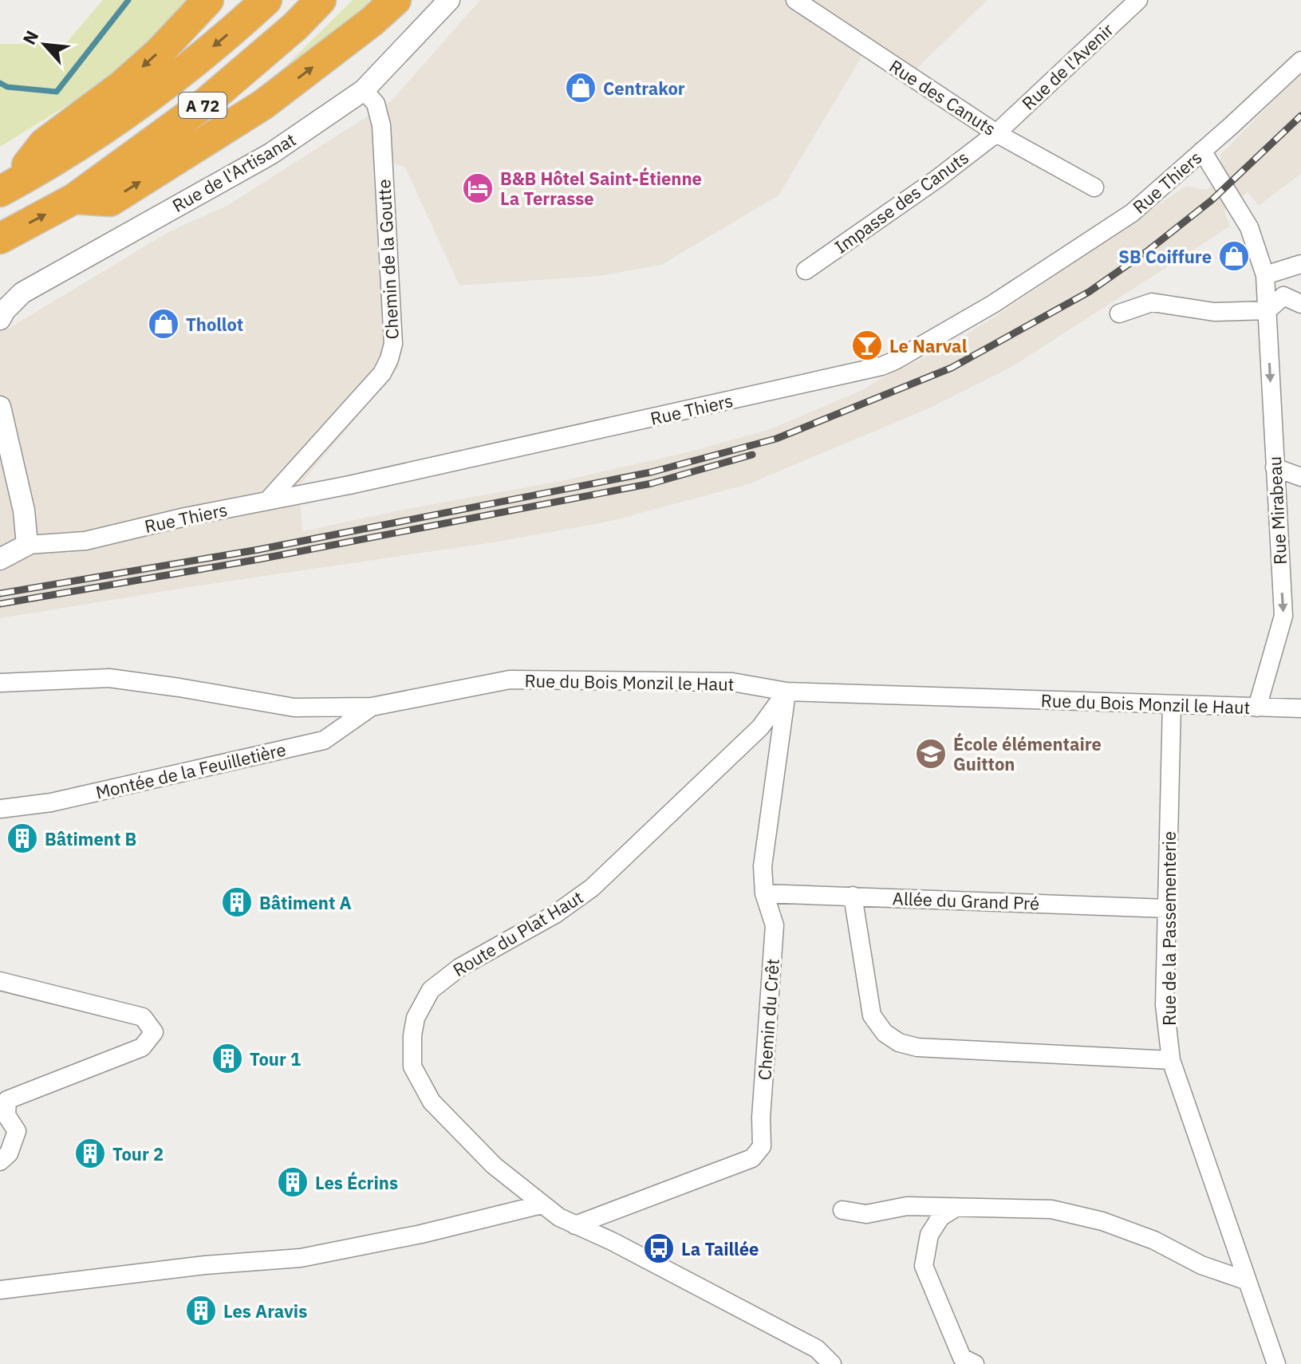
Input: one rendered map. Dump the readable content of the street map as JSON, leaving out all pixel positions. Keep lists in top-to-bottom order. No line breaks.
{"streets":{"highway":["A 72"],"street":["Rue de l'Avenir","Rue des Canuts","Rue de l'Artisanat","Rue Thiers","Impasse des Canuts","Chemin de la Goutte","Rue Mirabeau","Rue du Bois Monzil le Haut","Montée de la Feuilletière","Allée du Grand Pré","Rue de la Passementerie","Route du Plat Haut","Chemin du Crêt"]},"crossings":[["Rue de l'Avenir","Rue des Canuts"],["Rue de l'Avenir","Impasse des Canuts"],["Rue des Canuts","Impasse des Canuts"],["Rue de l'Artisanat","Chemin de la Goutte"],["Rue Thiers","Chemin de la Goutte"],["Rue Thiers","Rue Mirabeau"],["Rue Mirabeau","Rue du Bois Monzil le Haut"],["Rue du Bois Monzil le Haut","Montée de la Feuilletière"],["Rue du Bois Monzil le Haut","Rue de la Passementerie"],["Rue du Bois Monzil le Haut","Route du Plat Haut"],["Rue du Bois Monzil le Haut","Chemin du Crêt"],["Allée du Grand Pré","Rue de la Passementerie"],["Allée du Grand Pré","Chemin du Crêt"],["Route du Plat Haut","Chemin du Crêt"]],"one_way":["Rue Mirabeau"],"places":{"shop":["Centrakor","SB Coiffure","Thollot"],"hotel":["B&B Hôtel Saint-Étienne La Terrasse"],"bar":["Le Narval"],"school or university":["École élémentaire Guitton"],"building":["Bâtiment B","Bâtiment A","Tour 1","Tour 2","Les Écrins","Les Aravis"],"bus stop":["La Taillée"]},"north":"top left"}
